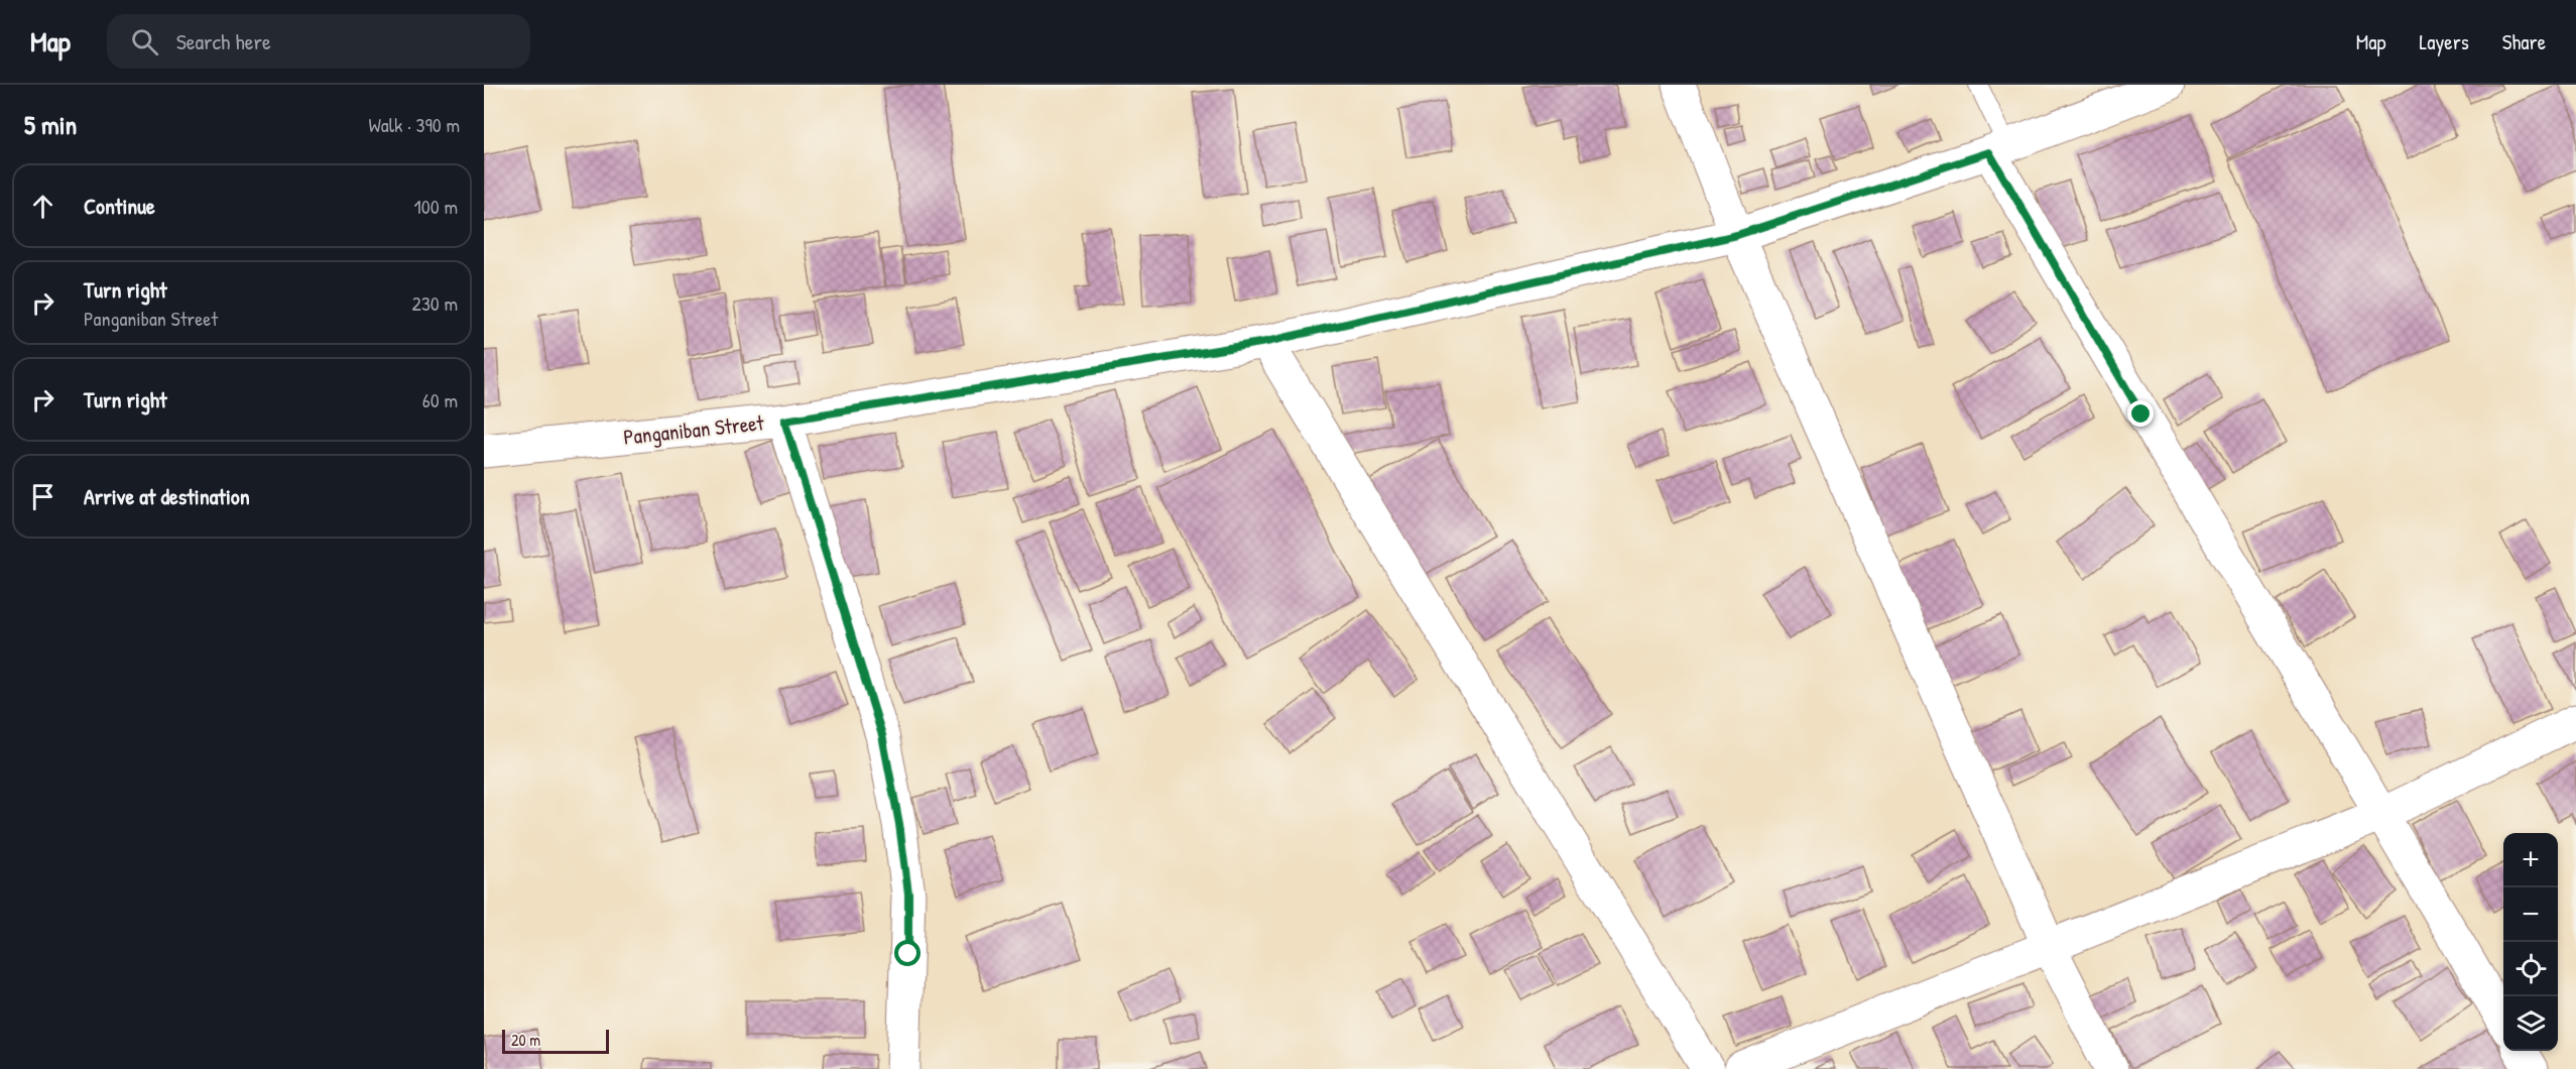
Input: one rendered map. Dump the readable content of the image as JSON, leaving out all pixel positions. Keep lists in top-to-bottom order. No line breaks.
{"streets":{"street":["Panganiban Street"]},"scale_bar":"20 m","page":{"header":"Map","search":"Search here","nav":["Map","Layers","Share"],"heading":["5 min","Walk · 390 m"],"list":[["Continue","100 m"],["Turn right","Panganiban Street","230 m"],["Turn right","60 m"],"Arrive at destination"],"map_buttons":["+","−"],"scale":"20 m"}}
